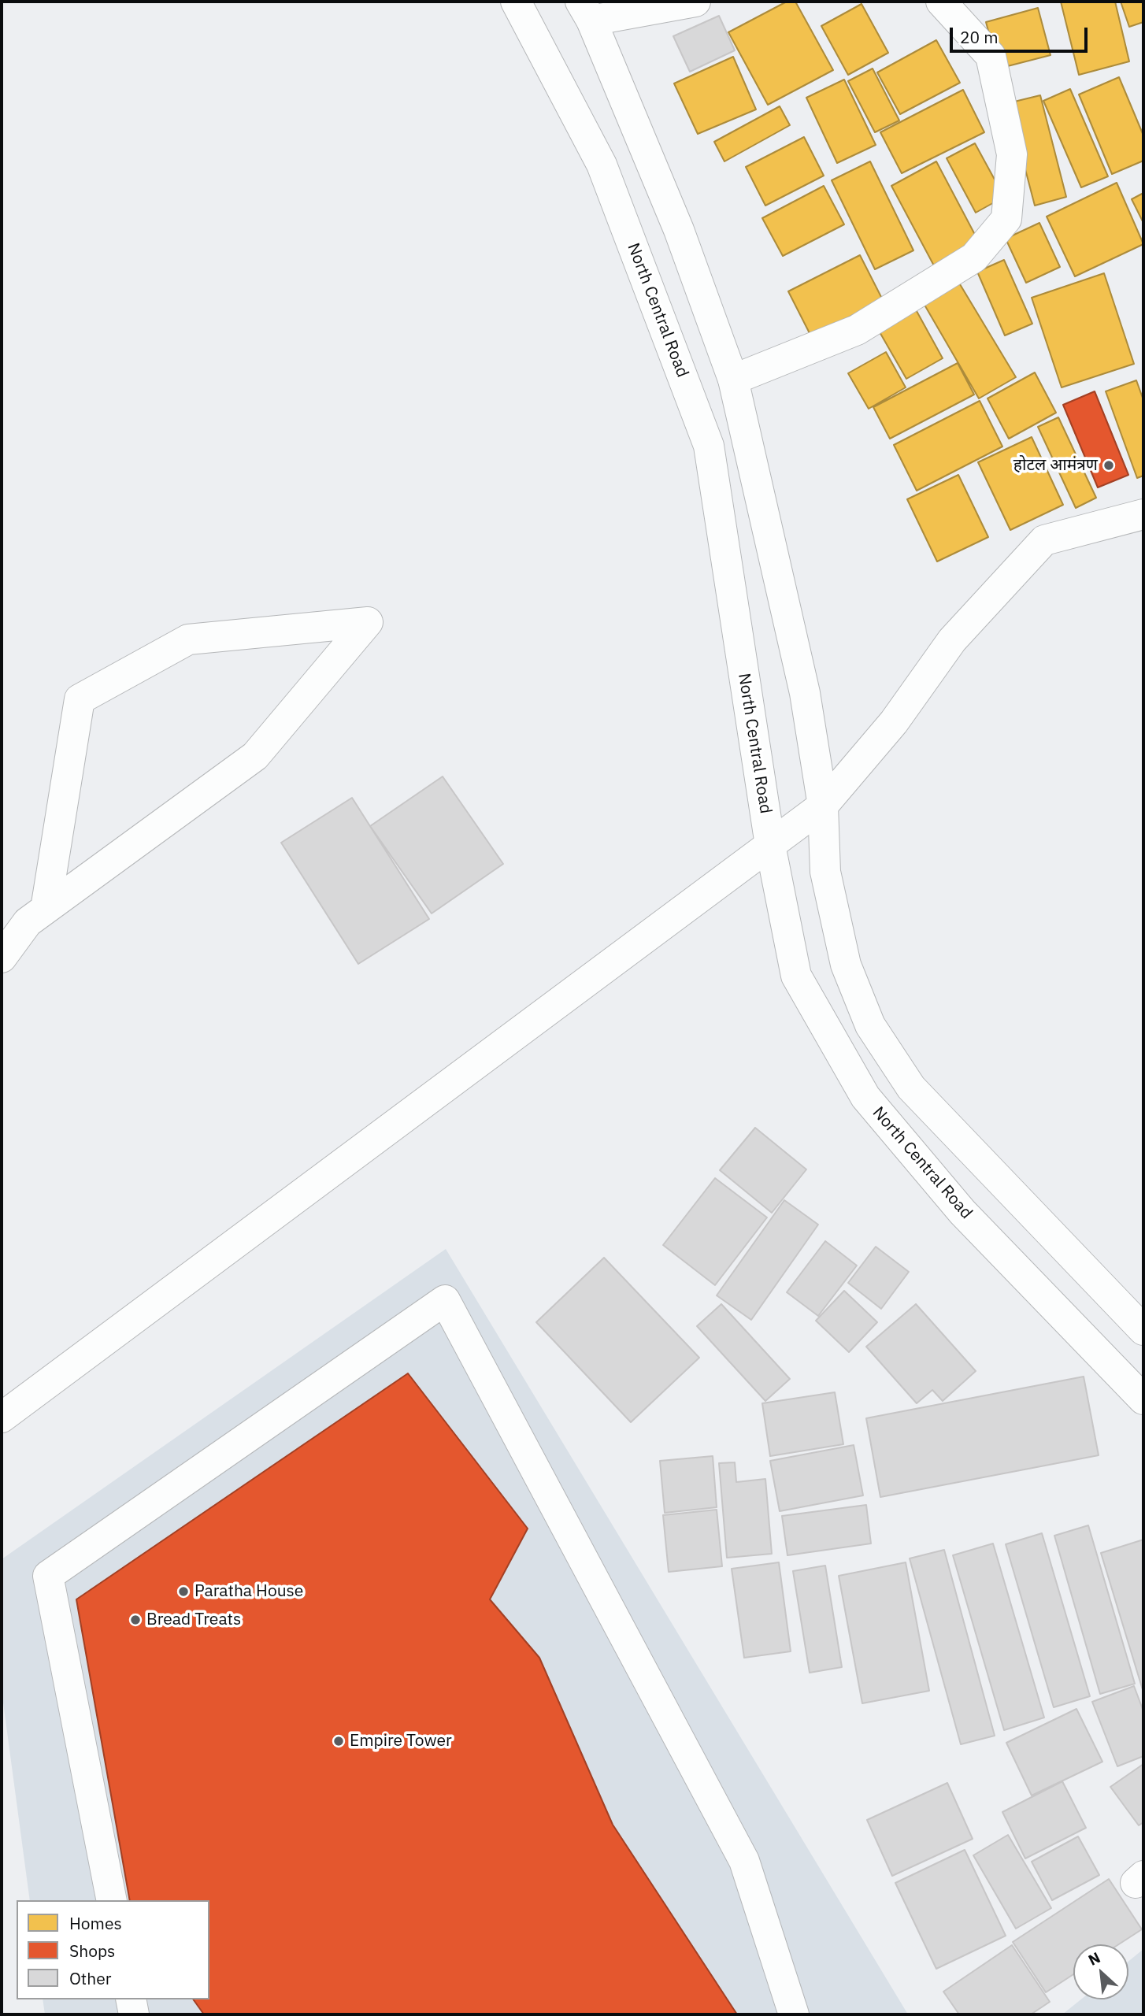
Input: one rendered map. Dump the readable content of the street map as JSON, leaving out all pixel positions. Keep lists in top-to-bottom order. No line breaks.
{"streets":{"main road":["North Central Road"]},"places":["होटल आमंत्रण","Paratha House","Bread Treats","Empire Tower"],"legend":["Homes","Shops","Other"],"scale_bar":"20 m","north":"top left"}
